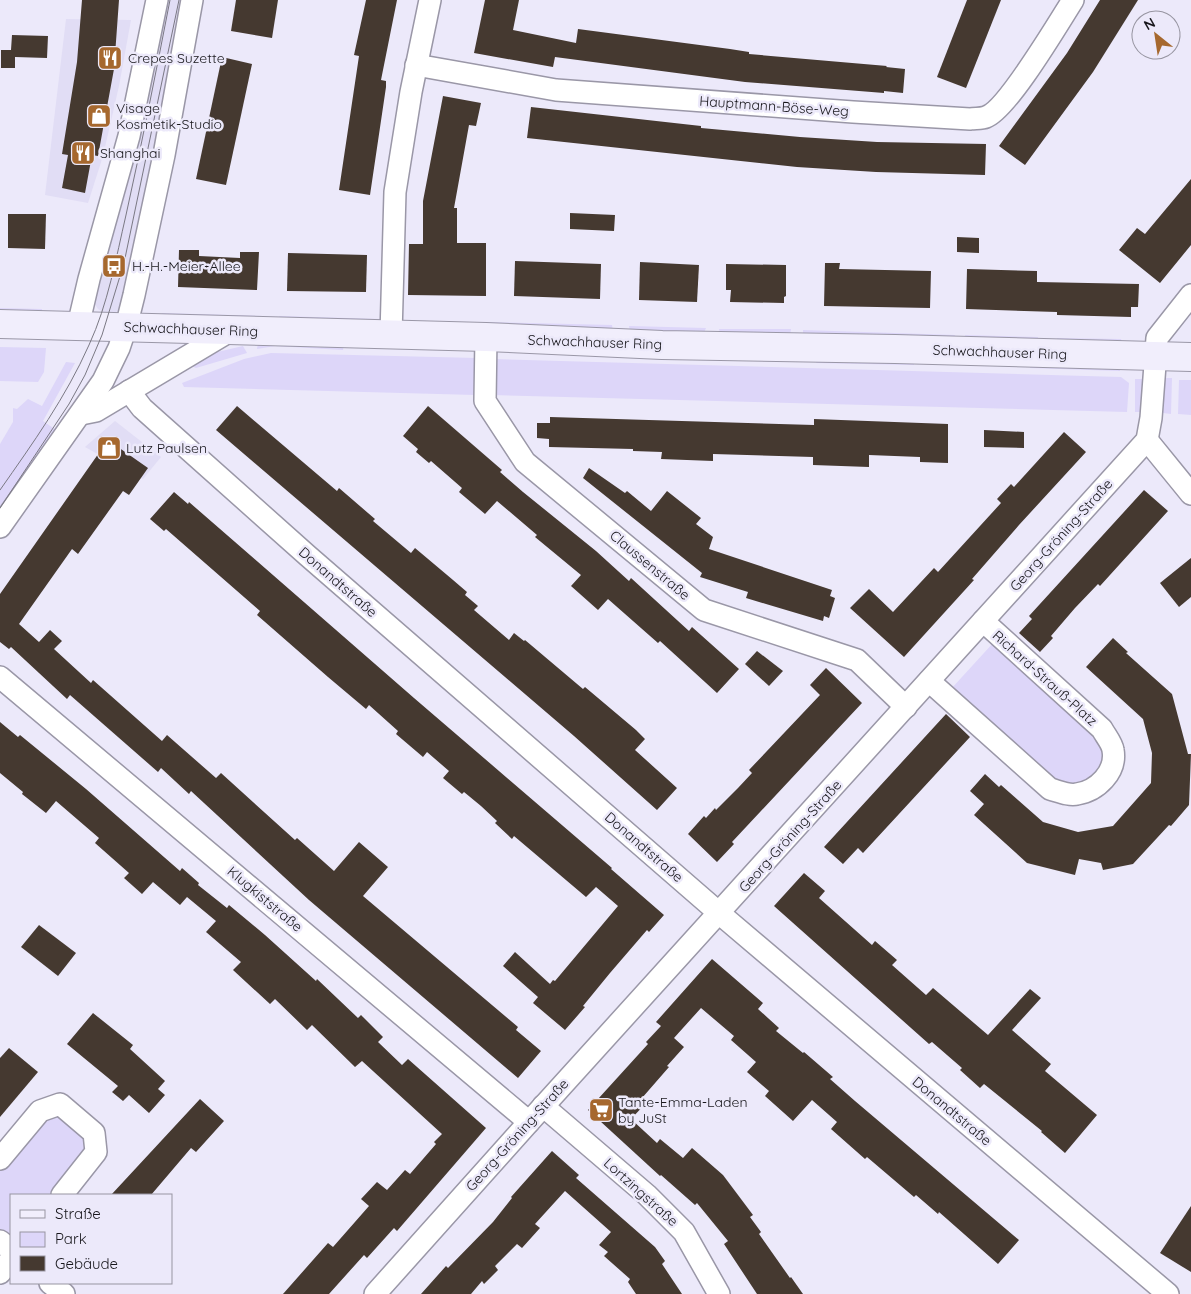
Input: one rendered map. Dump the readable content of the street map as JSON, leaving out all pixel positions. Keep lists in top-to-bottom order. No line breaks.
{"streets":{"main road":["Schwachhauser Ring"],"street":["Hauptmann-Böse-Weg","Georg-Gröning-Straße","Claussenstraße","Donandtstraße","Richard-Strauß-Platz","Klugkiststraße","Lortzingstraße"]},"crossings":[["Schwachhauser Ring","Claussenstraße"],["Georg-Gröning-Straße","Claussenstraße"],["Georg-Gröning-Straße","Donandtstraße"],["Georg-Gröning-Straße","Richard-Strauß-Platz"],["Georg-Gröning-Straße","Klugkiststraße"],["Georg-Gröning-Straße","Lortzingstraße"],["Klugkiststraße","Lortzingstraße"]],"places":{"restaurant":["Crepes Suzette","Shanghai"],"shop":["Visage Kosmetik-Studio","Lutz Paulsen"],"bus stop":["H.-H.-Meier-Allee"],"supermarket":["Tante-Emma-Laden by JuSt"]},"legend":["Straße","Park","Gebäude"],"north":"top left"}
